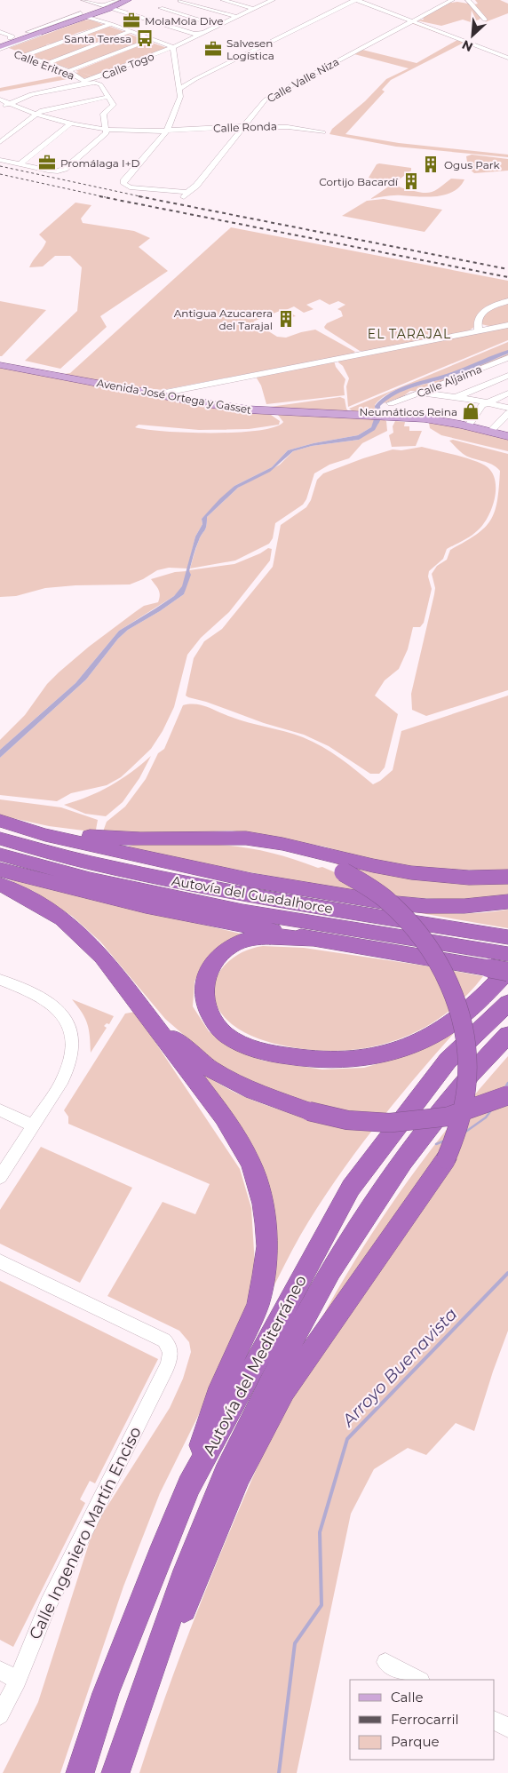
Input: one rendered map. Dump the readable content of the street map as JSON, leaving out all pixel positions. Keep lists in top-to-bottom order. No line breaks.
{"streets":{"highway":["Autovía del Guadalhorce","Autovía del Mediterráneo"],"main road":["Avenida José Ortega y Gasset"],"street":["Calle Eritrea","Calle Togo","Calle Valle Niza","Calle Ronda","Calle Aljaima","Calle Ingeniero Martín Enciso"]},"crossings":[["Calle Eritrea","Calle Togo"],["Calle Valle Niza","Calle Ronda"]],"districts":["EL TARAJAL"],"water":["Arroyo Buenavista"],"places":{"office":["MolaMola Dive","Salvesen Logística","Promálaga I+D"],"bus stop":["Santa Teresa"],"building":["Ogus Park","Cortijo Bacardí","Antigua Azucarera del Tarajal"],"shop":["Neumáticos Reina"]},"legend":["Calle","Ferrocarril","Parque"],"north":"bottom left"}
